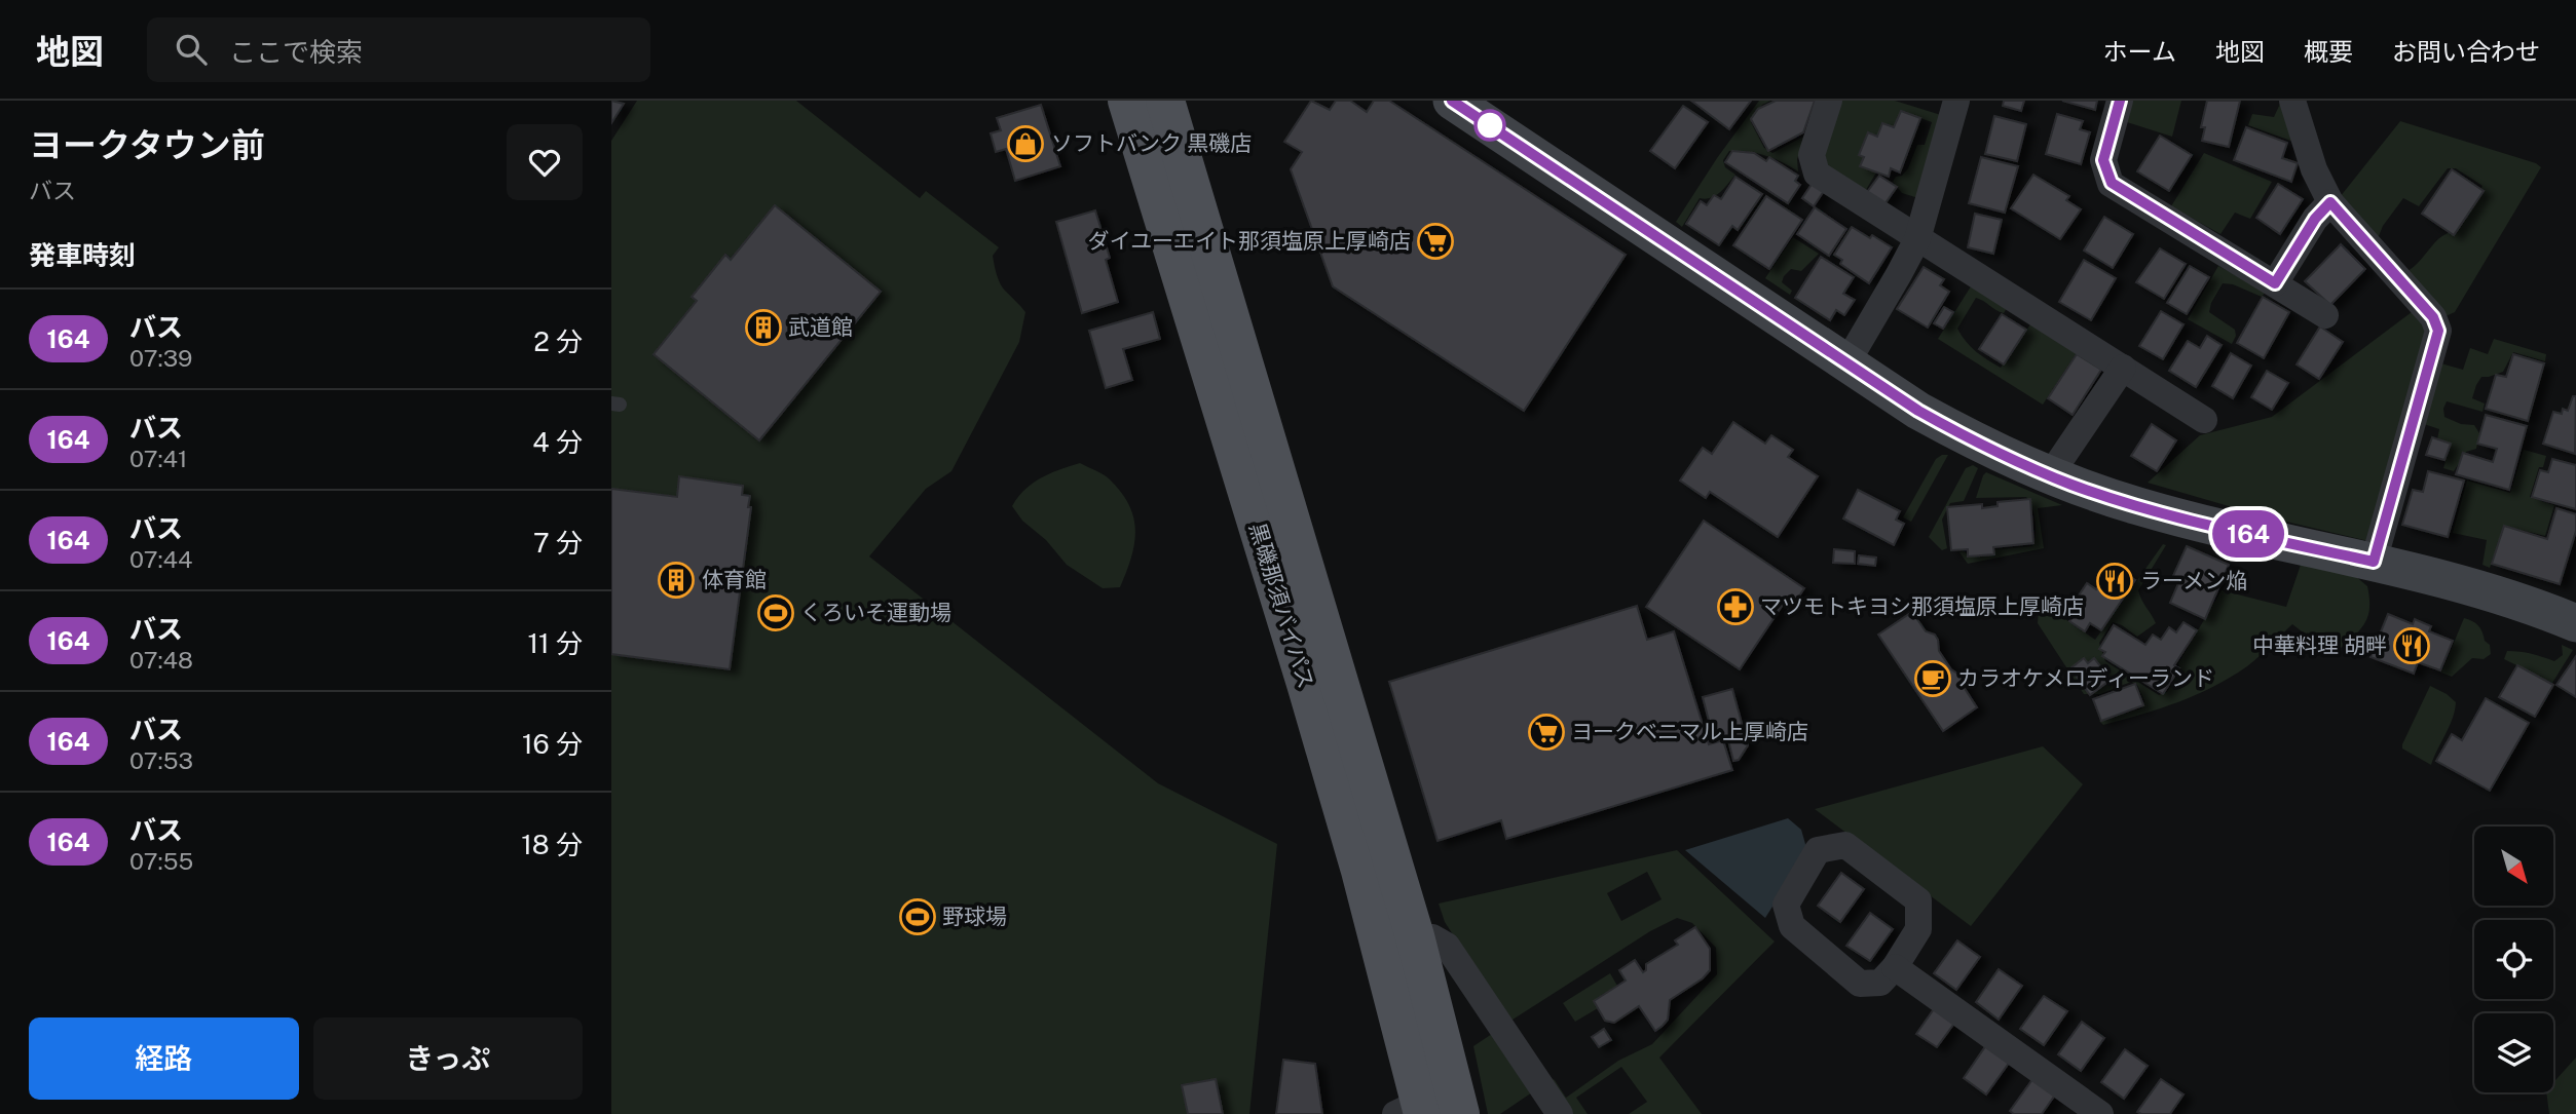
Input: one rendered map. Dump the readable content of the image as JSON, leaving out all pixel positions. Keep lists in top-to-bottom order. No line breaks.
{"streets":{"main road":["黒磯那須バイパス"]},"places":{"shop":["ソフトバンク 黒磯店"],"supermarket":["ダイユーエイト那須塩原上厚崎店","ヨークベニマル上厚崎店"],"building":["武道館","体育館"],"restaurant":["ラーメン焔","中華料理 胡畔"],"pharmacy":["マツモトキヨシ那須塩原上厚崎店"],"sports":["くろいそ運動場","野球場"],"cafe":["カラオケメロディーランド"]},"lines":["bus line 164"],"north":"bottom right","page":{"header":"地図","search":"ここで検索","nav":["ホーム","地図","概要","お問い合わせ"],"heading":[["ヨークタウン前","バス"],"発車時刻"],"on_map":"164","list":[{"mark":"164","name":"バス","note":"07:39","value":"2 分"},{"mark":"164","name":"バス","note":"07:41","value":"4 分"},{"mark":"164","name":"バス","note":"07:44","value":"7 分"},{"mark":"164","name":"バス","note":"07:48","value":"11 分"},{"mark":"164","name":"バス","note":"07:53","value":"16 分"},{"mark":"164","name":"バス","note":"07:55","value":"18 分"}],"buttons":["経路","きっぷ"]}}
